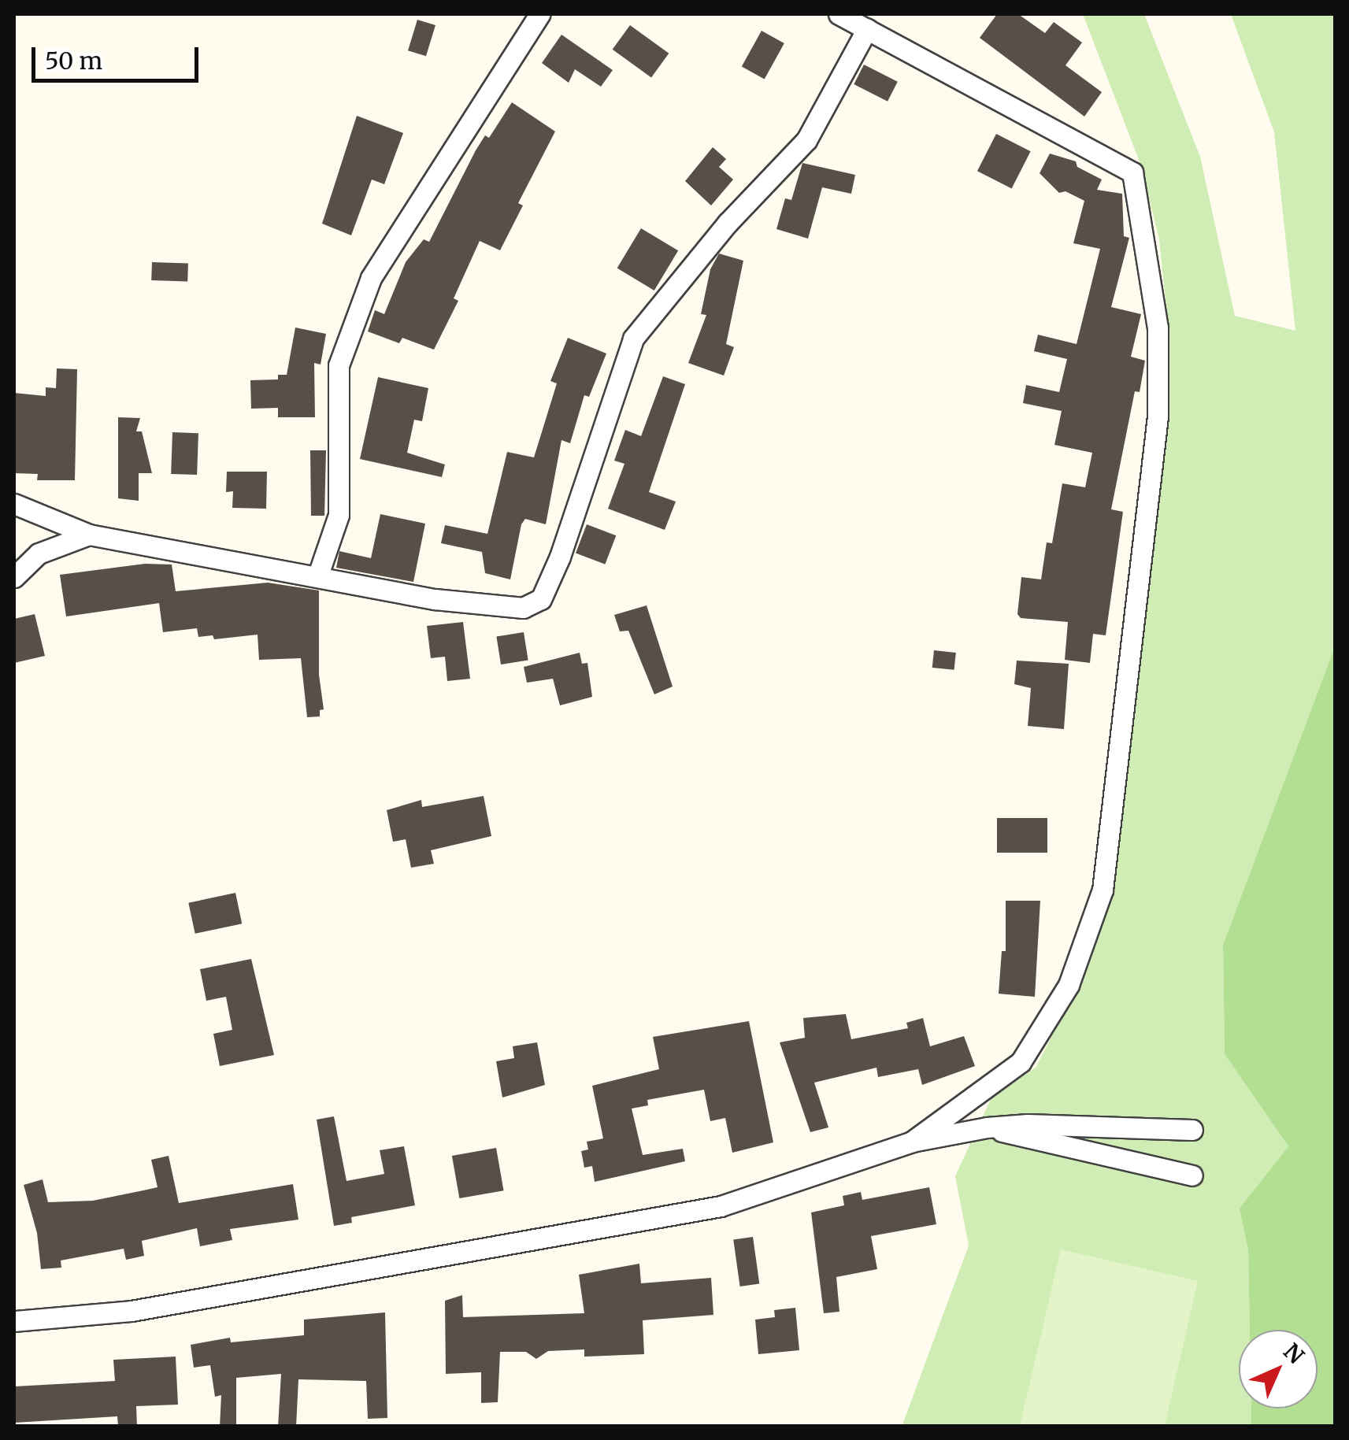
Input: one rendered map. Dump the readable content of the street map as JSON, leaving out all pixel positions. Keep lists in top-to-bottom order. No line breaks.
{"scale_bar":"50 m","north":"top right"}
